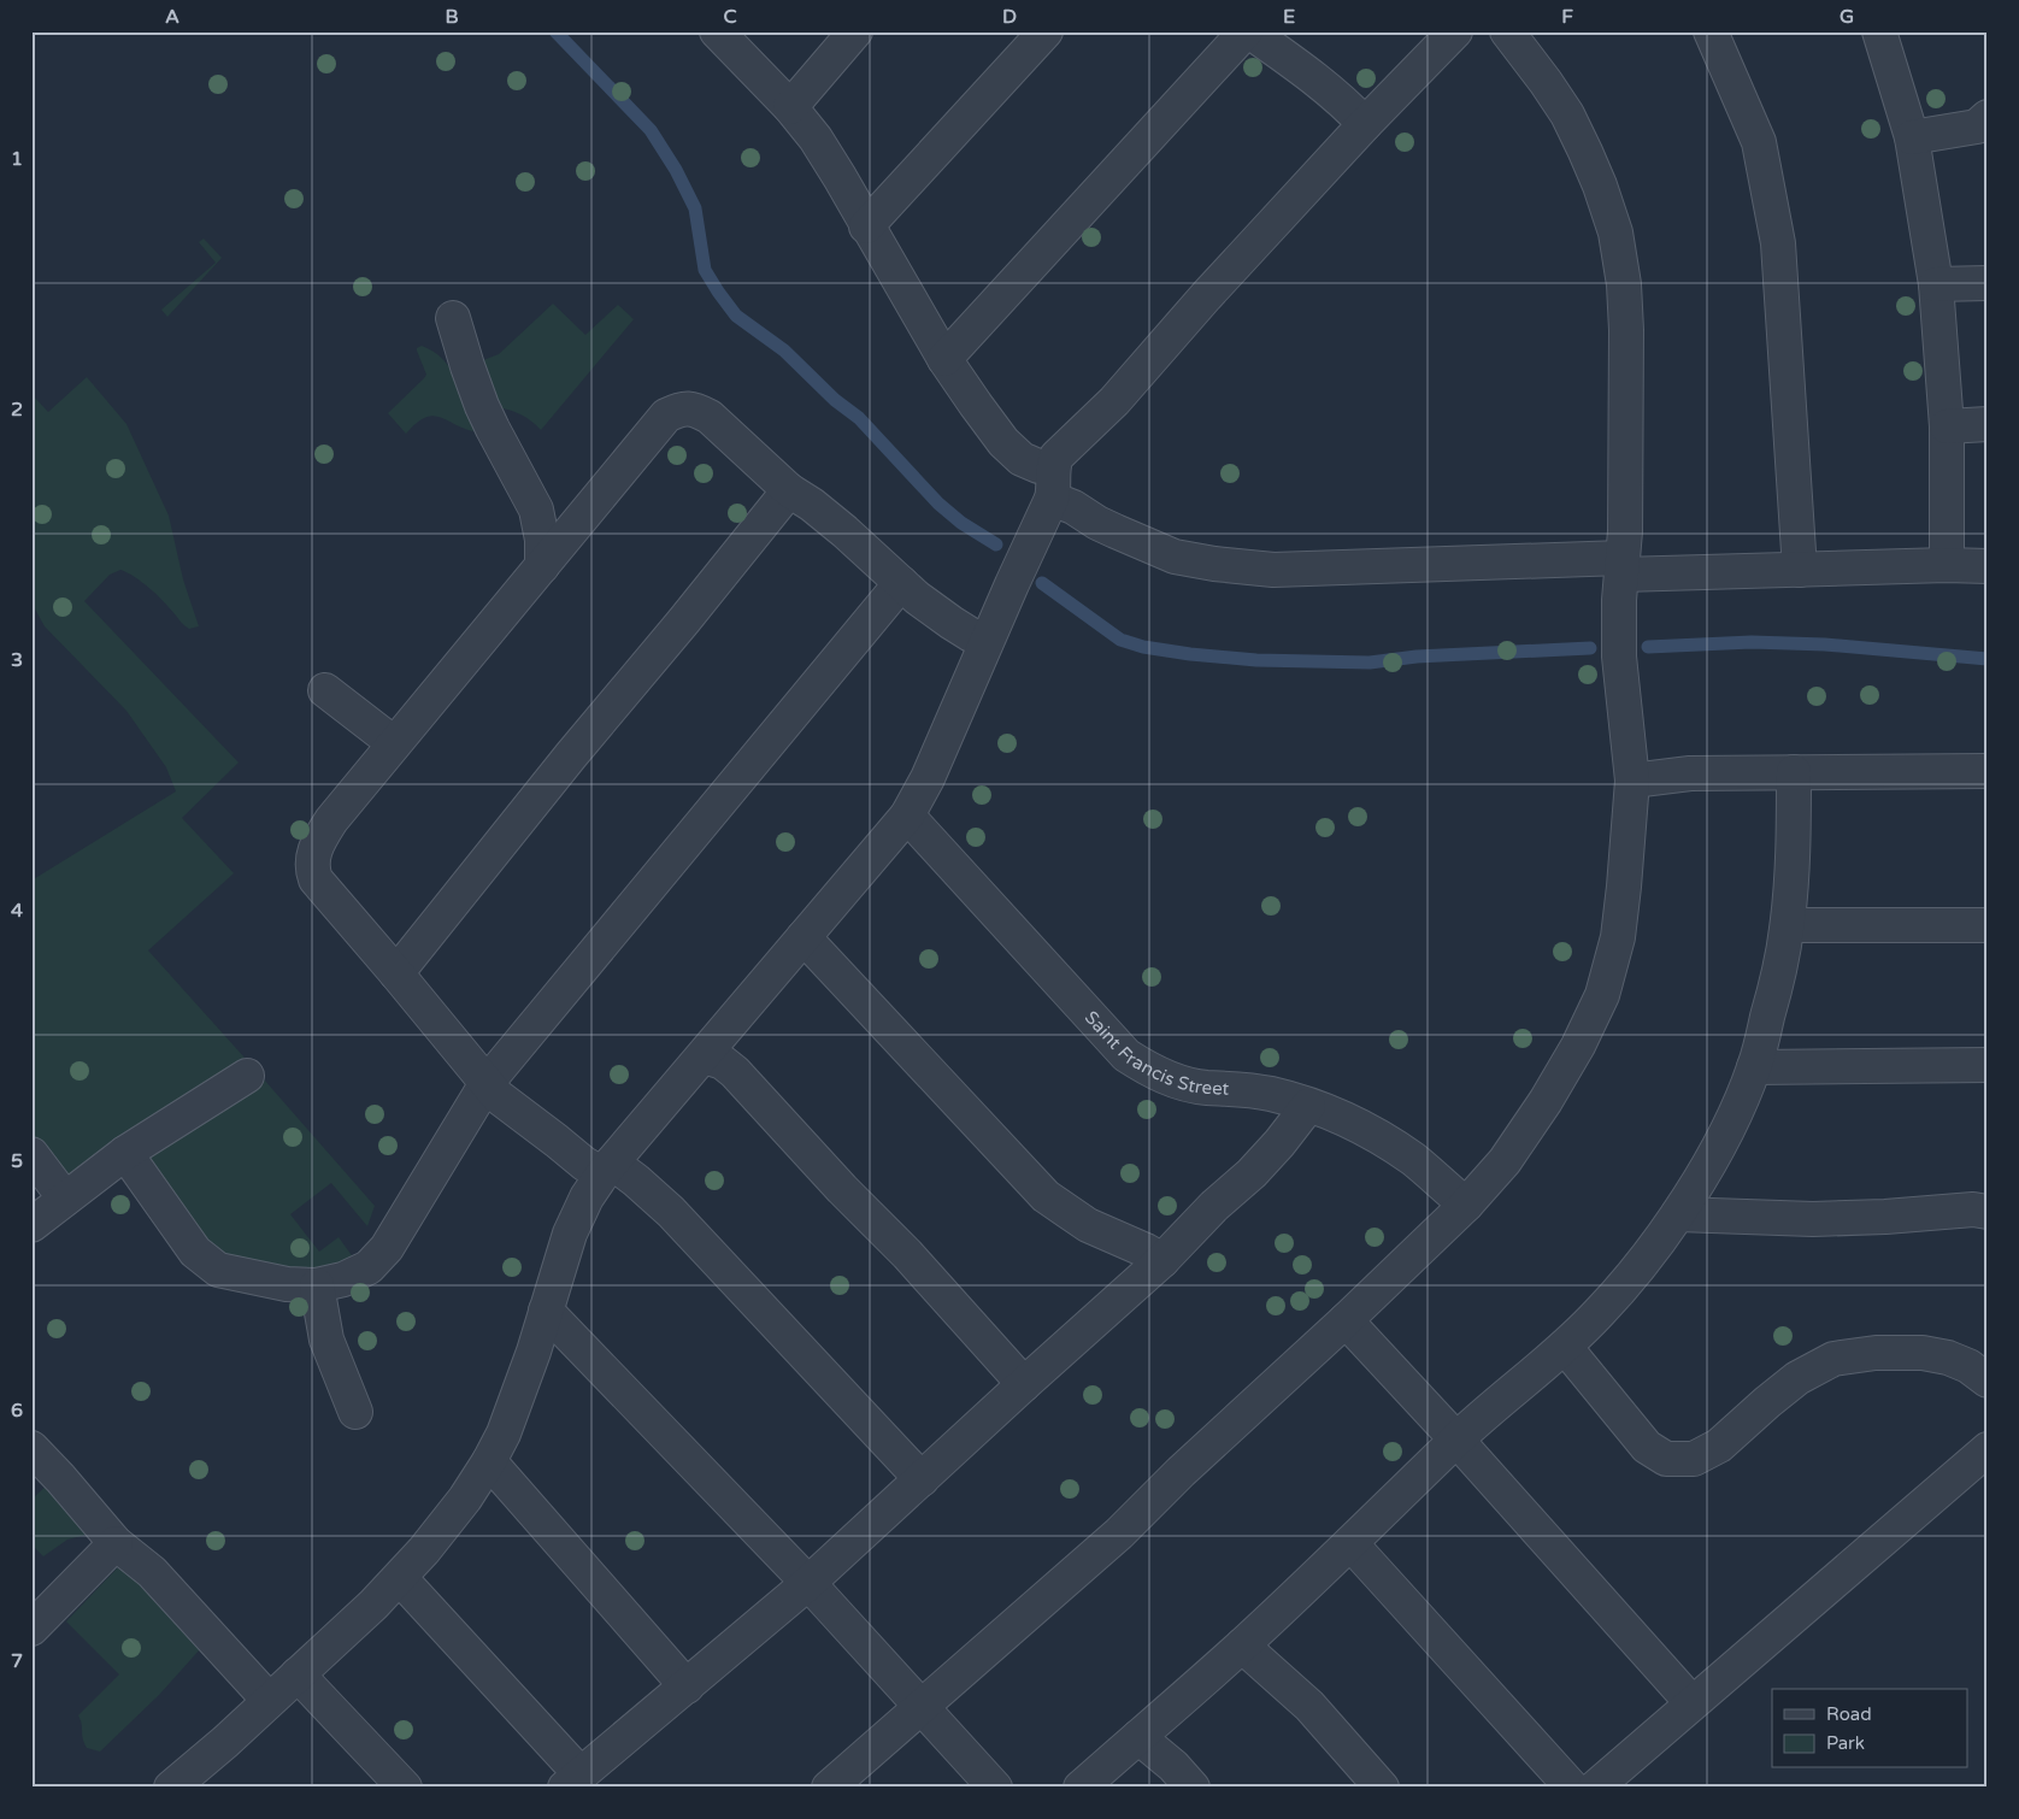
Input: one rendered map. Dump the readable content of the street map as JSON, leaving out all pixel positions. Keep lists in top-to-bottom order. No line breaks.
{"streets":{"street":["Saint Francis Street"]},"legend":["Road","Park"],"grid":{"columns":["A","B","C","D","E","F","G"],"rows":["1","2","3","4","5","6","7"]}}
